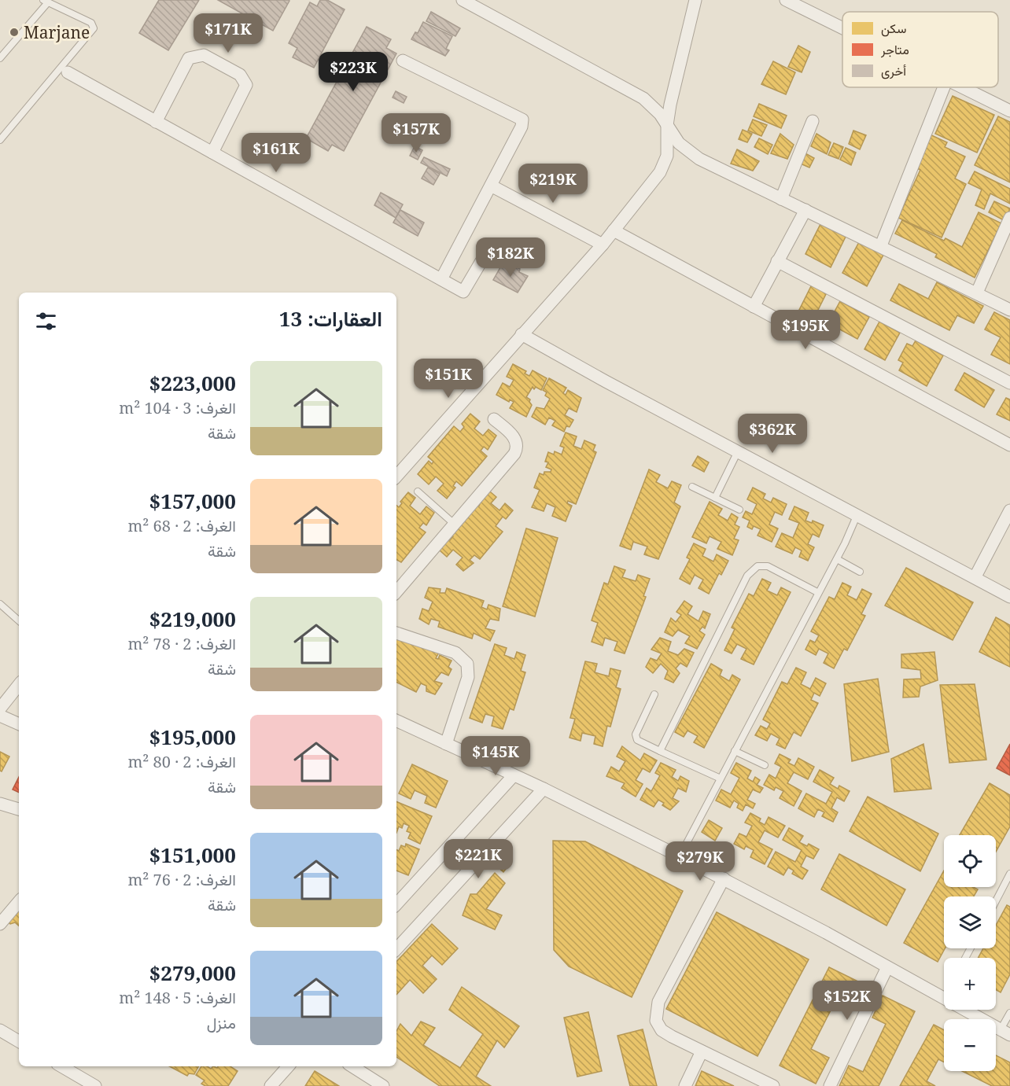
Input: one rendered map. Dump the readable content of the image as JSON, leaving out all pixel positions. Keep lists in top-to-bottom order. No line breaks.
{"places":["Marjane"],"legend":["سكن","متاجر","أخرى"],"page":{"price":["$171K","$223K","$157K","$161K","$219K","$182K","$195K","$151K","$362K","$145K","$221K","$279K","$152K"],"heading":"العقارات: 13","list":[{"name":"$223,000","note":"الغرف: 3 · 104 m² · شقة"},{"name":"$157,000","note":"الغرف: 2 · 68 m² · شقة"},{"name":"$219,000","note":"الغرف: 2 · 78 m² · شقة"},{"name":"$195,000","note":"الغرف: 2 · 80 m² · شقة"},{"name":"$151,000","note":"الغرف: 2 · 76 m² · شقة"},{"name":"$279,000","note":"الغرف: 5 · 148 m² · منزل"}],"map_buttons":["+","−"]}}
